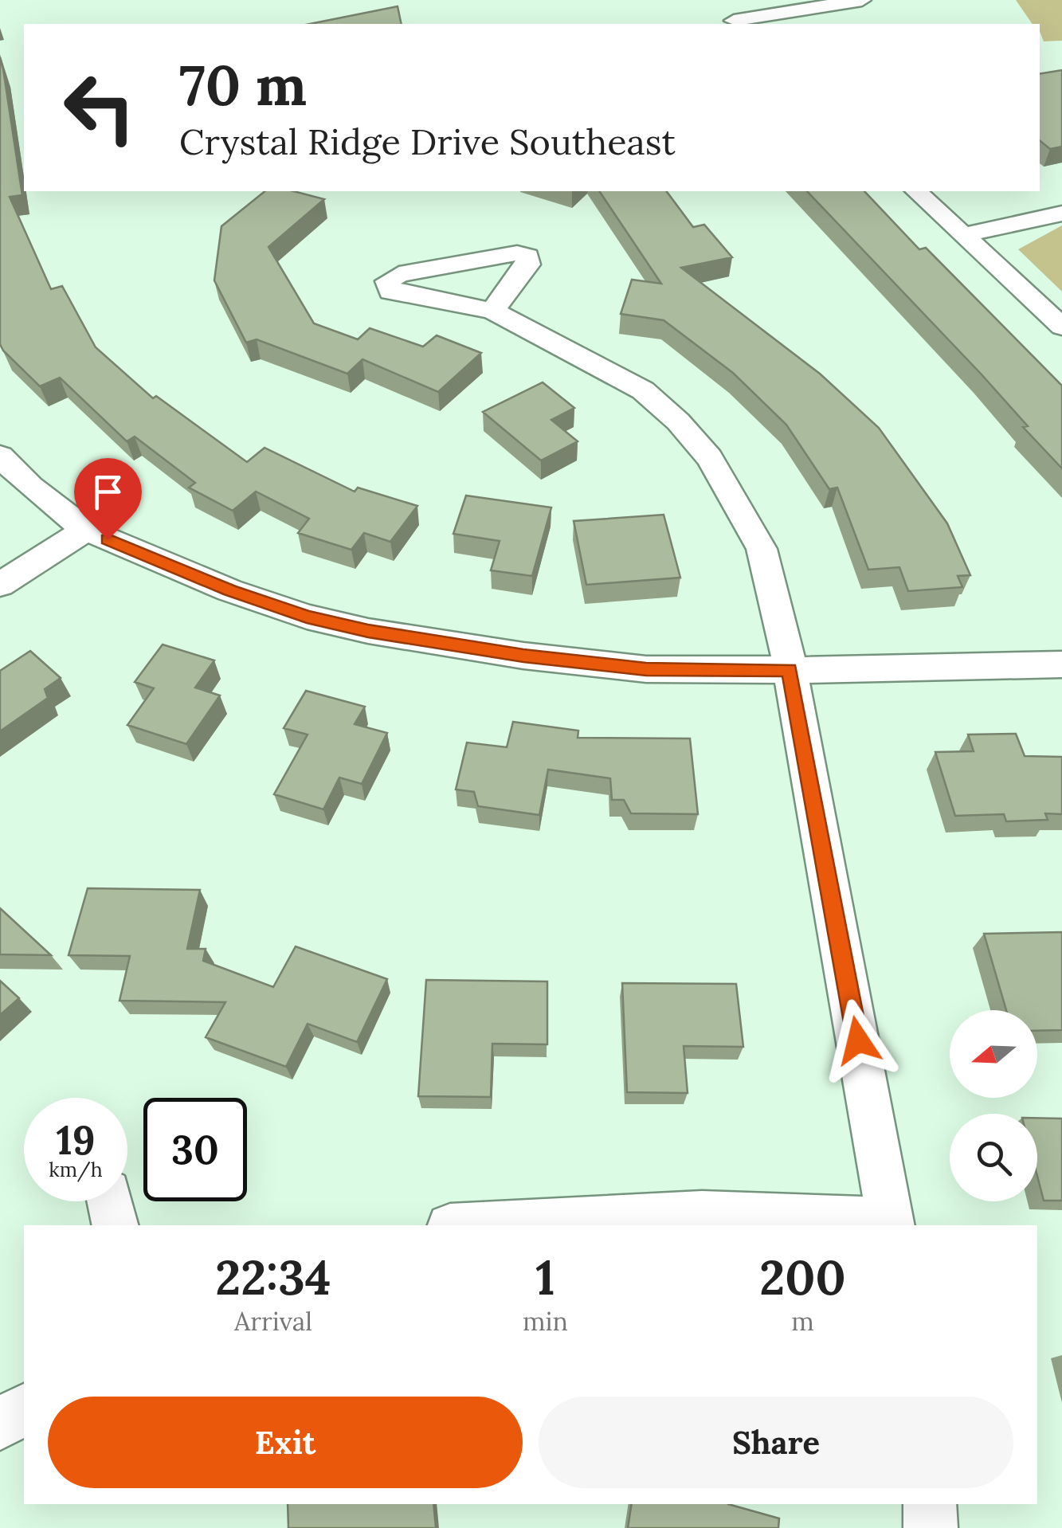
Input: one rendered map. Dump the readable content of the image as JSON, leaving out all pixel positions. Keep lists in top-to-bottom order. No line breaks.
{"north":"left","page":{"turn":["70 m","Crystal Ridge Drive Southeast"],"speed":"19 km/h","limit":"30","eta":["22:34","Arrival","1","min","200","m"],"buttons":["Exit","Share"]}}
